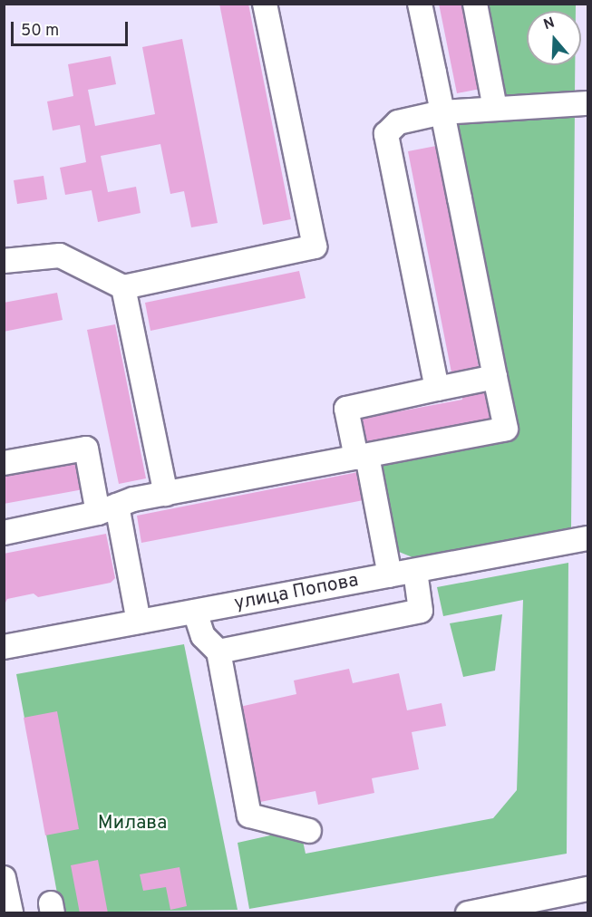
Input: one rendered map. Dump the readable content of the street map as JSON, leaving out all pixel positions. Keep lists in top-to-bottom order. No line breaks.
{"streets":{"street":["улица Попова"]},"parks":["Милава"],"scale_bar":"50 m","north":"top"}
